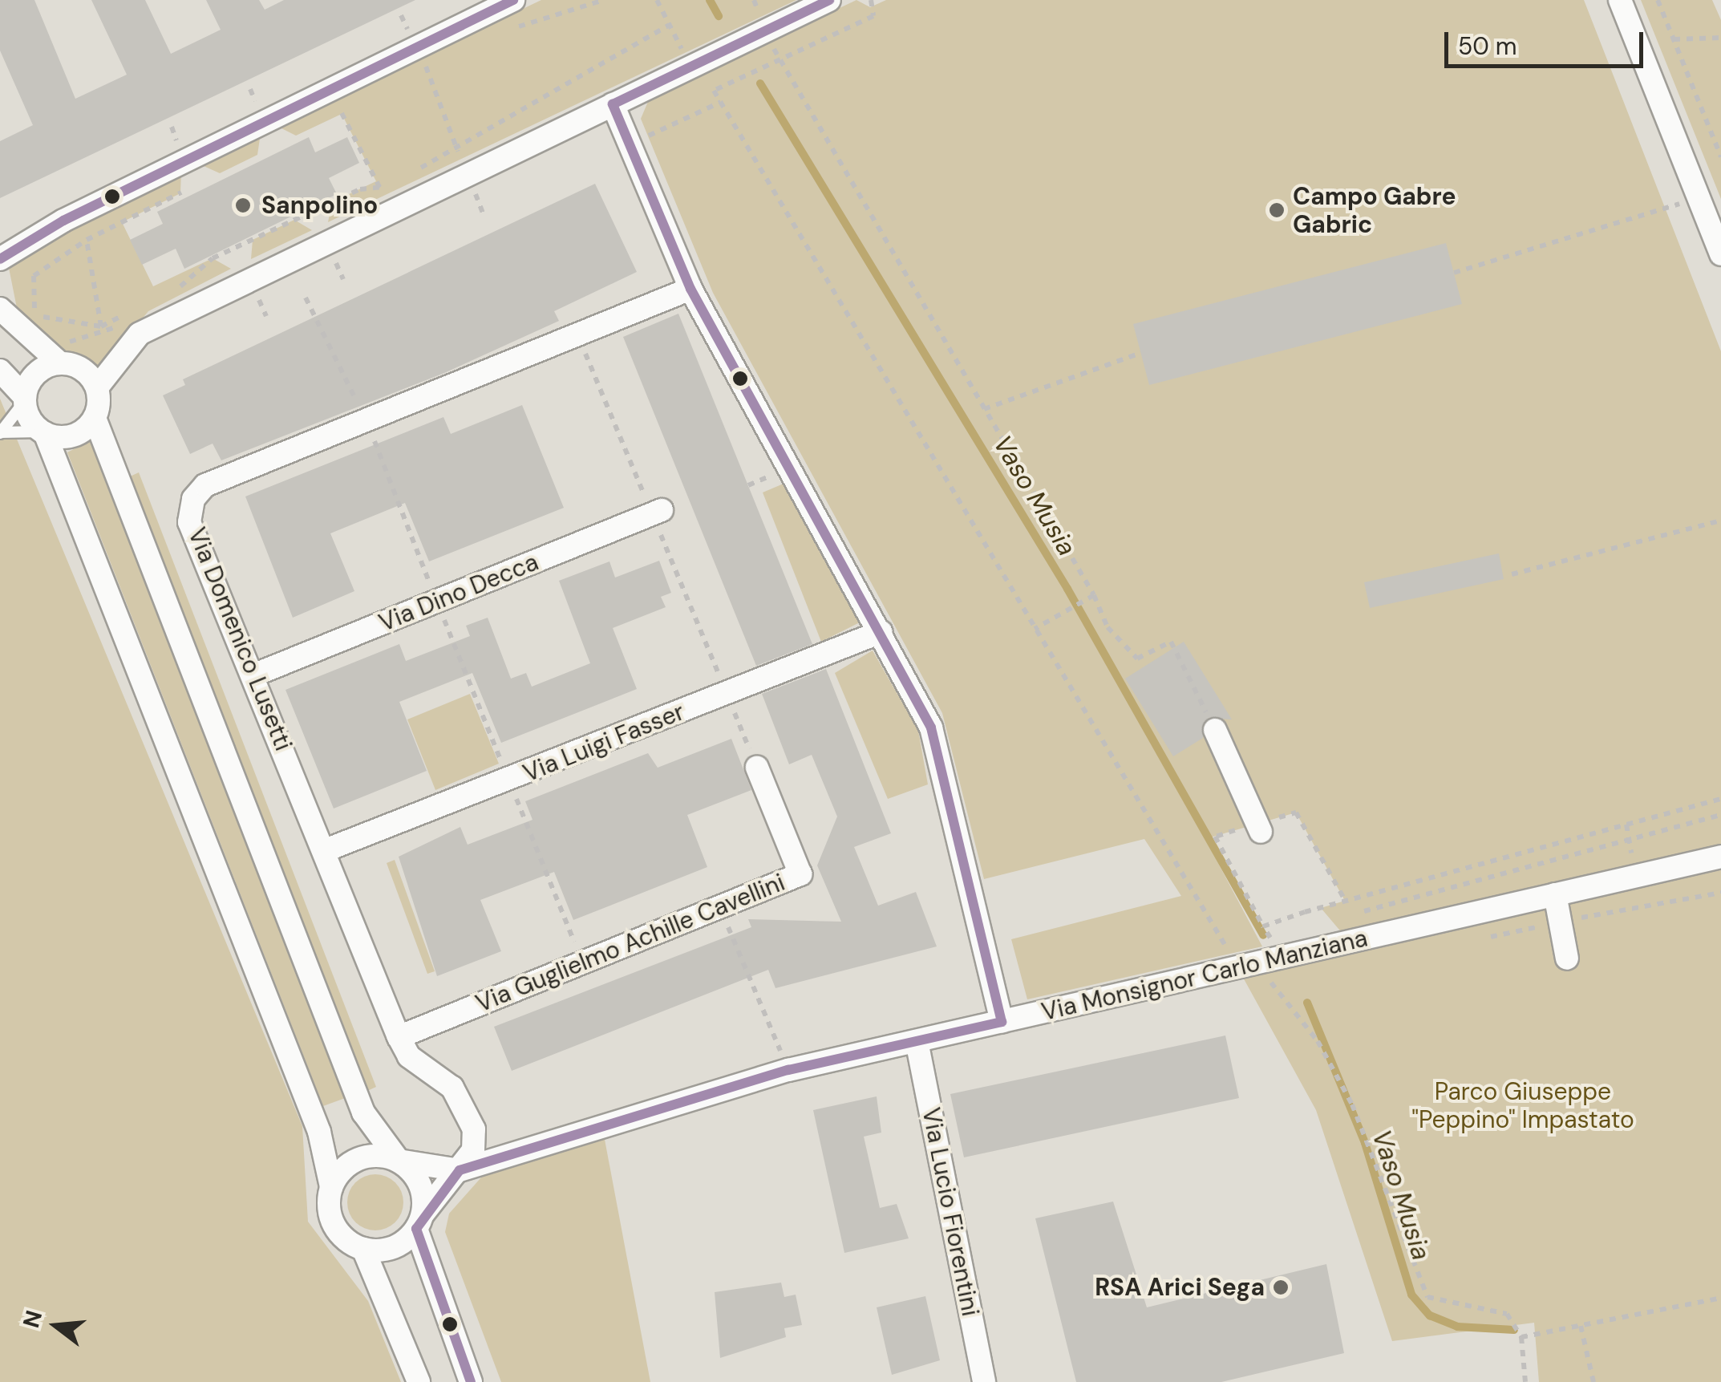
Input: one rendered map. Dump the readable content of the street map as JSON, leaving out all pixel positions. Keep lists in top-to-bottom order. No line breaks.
{"streets":{"street":["Via Dino Decca","Via Domenico Lusetti","Via Luigi Fasser","Via Guglielmo Achille Cavellini","Via Monsignor Carlo Manziana","Via Lucio Fiorentini"]},"crossings":[["Via Dino Decca","Via Domenico Lusetti"],["Via Domenico Lusetti","Via Luigi Fasser"],["Via Domenico Lusetti","Via Guglielmo Achille Cavellini"],["Via Domenico Lusetti","Via Monsignor Carlo Manziana"],["Via Monsignor Carlo Manziana","Via Lucio Fiorentini"]],"water":["Vaso Musia"],"parks":["Parco Giuseppe \"Peppino\" Impastato"],"places":["Sanpolino","Campo Gabre Gabric","RSA Arici Sega"],"scale_bar":"50 m","north":"left"}
